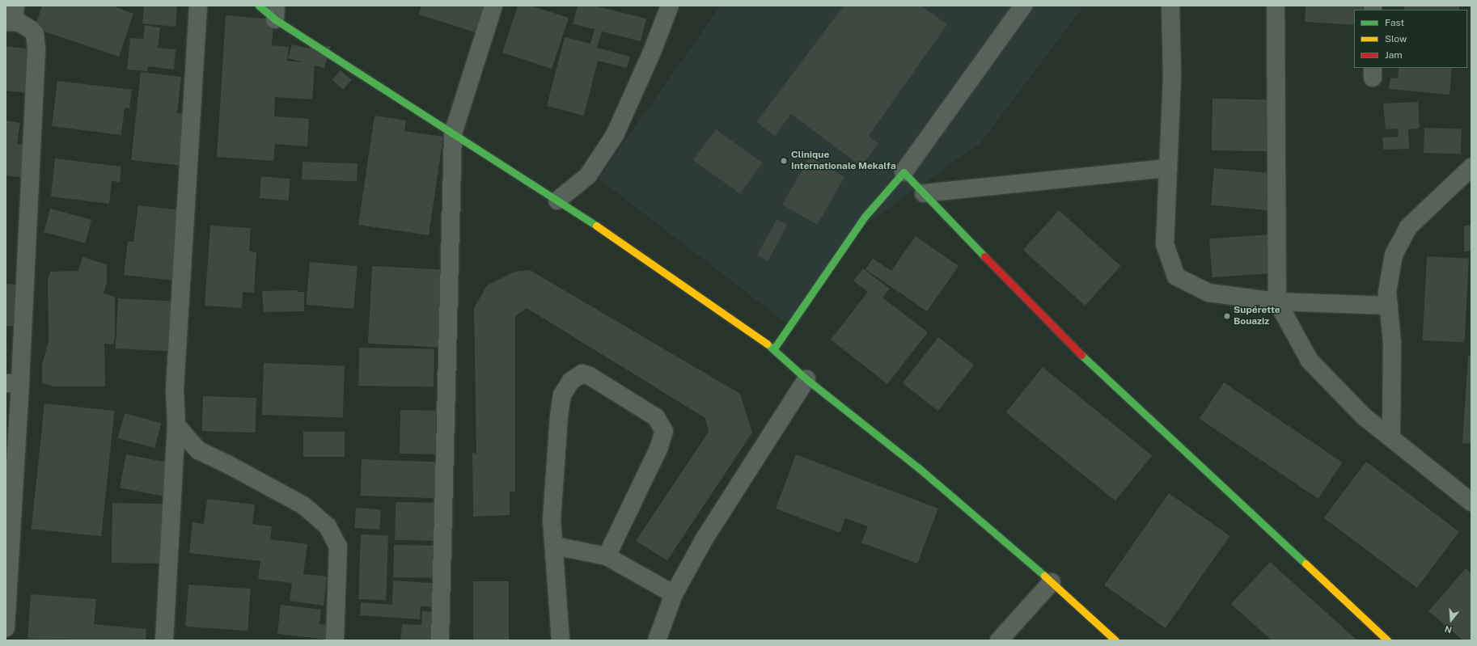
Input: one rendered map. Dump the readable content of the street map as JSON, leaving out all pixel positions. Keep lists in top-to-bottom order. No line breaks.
{"places":["Clinique Internationale Mekalfa","Supérette Bouaziz"],"legend":["Fast","Slow","Jam"],"north":"bottom"}
